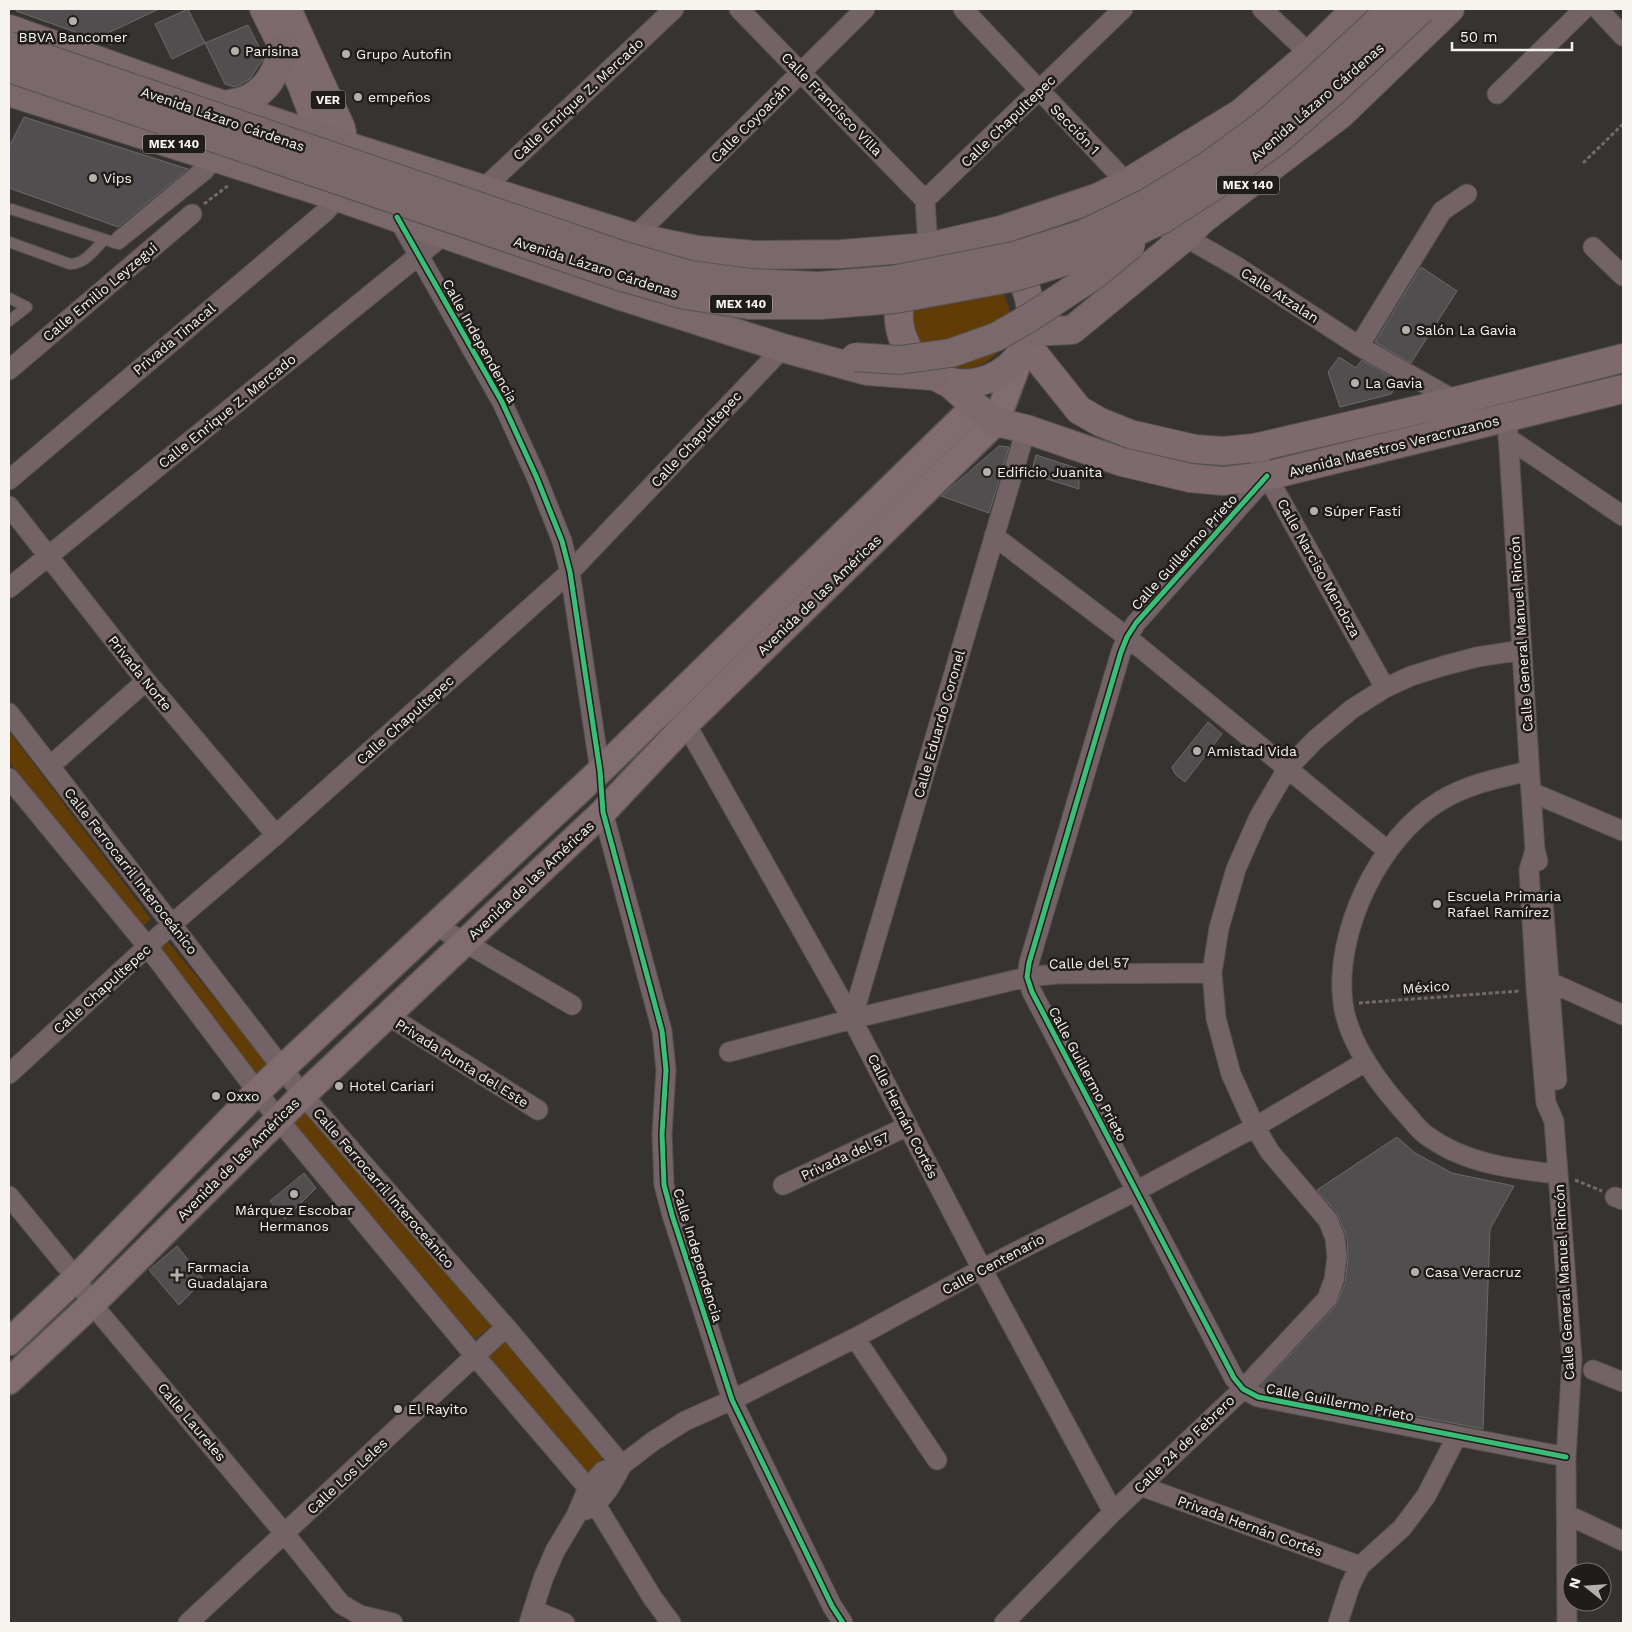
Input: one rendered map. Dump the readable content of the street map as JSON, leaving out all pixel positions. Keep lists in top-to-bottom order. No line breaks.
{"streets":{"highway":["Avenida Lázaro Cárdenas","MEX 140"],"main road":["VER","Avenida Maestros Veracruzanos","Avenida de las Américas"],"street":["Calle Enrique Z. Mercado","Calle Francisco Villa","Calle Chapultepec","Calle Coyoacán","Sección 1","Calle Emilio Leyzegui","Calle Atzalan","Privada Tinacal","Calle Independencia","Calle Guillermo Prieto","Calle Narciso Mendoza","Calle General Manuel Rincón","Privada Norte","Calle Eduardo Coronel","Calle Ferrocarril Interoceánico","Calle del 57","Privada Punta del Este","Calle Hernán Cortés","Privada del 57","Calle Centenario","Calle Laureles","Calle 24 de Febrero","Calle Los Leles","Privada Hernán Cortés"],"path":["México"]},"crossings":[["Calle Enrique Z. Mercado","MEX 140"],["Calle Enrique Z. Mercado","Calle Independencia"],["Calle Enrique Z. Mercado","Privada Norte"],["VER","MEX 140"],["VER","Privada Tinacal"],["Calle Francisco Villa","Calle Chapultepec"],["Calle Francisco Villa","Calle Coyoacán"],["Calle Chapultepec","Sección 1"],["Calle Chapultepec","MEX 140"],["Calle Chapultepec","Calle Independencia"],["Calle Chapultepec","Privada Norte"],["Calle Chapultepec","Calle Ferrocarril Interoceánico"],["MEX 140","Calle Atzalan"],["MEX 140","Privada Tinacal"],["MEX 140","Calle Independencia"],["MEX 140","Avenida Maestros Veracruzanos"],["MEX 140","Avenida de las Américas"],["Calle Atzalan","Avenida Maestros Veracruzanos"],["Calle Independencia","Avenida de las Américas"],["Calle Independencia","Calle Centenario"],["Avenida Maestros Veracruzanos","Calle Guillermo Prieto"],["Avenida Maestros Veracruzanos","Calle Narciso Mendoza"],["Avenida Maestros Veracruzanos","Avenida de las Américas"],["Avenida Maestros Veracruzanos","Calle General Manuel Rincón"],["Avenida Maestros Veracruzanos","Calle Eduardo Coronel"],["Calle Guillermo Prieto","Calle Narciso Mendoza"],["Calle Guillermo Prieto","Calle General Manuel Rincón"],["Calle Guillermo Prieto","Calle del 57"],["Calle Guillermo Prieto","Calle Centenario"],["Calle Guillermo Prieto","Calle 24 de Febrero"],["Calle Narciso Mendoza","Calle 24 de Febrero"],["Avenida de las Américas","Calle Ferrocarril Interoceánico"],["Avenida de las Américas","Privada Punta del Este"],["Avenida de las Américas","Calle Hernán Cortés"],["Avenida de las Américas","Calle Laureles"],["Calle General Manuel Rincón","Calle 24 de Febrero"],["Calle Eduardo Coronel","Calle del 57"],["Calle Eduardo Coronel","Calle Hernán Cortés"],["Calle Ferrocarril Interoceánico","Calle Centenario"],["Calle Ferrocarril Interoceánico","Calle Los Leles"],["Calle del 57","Calle Hernán Cortés"],["Calle del 57","Calle 24 de Febrero"],["Calle Hernán Cortés","Privada del 57"],["Calle Hernán Cortés","Calle Centenario"],["Calle Hernán Cortés","Calle 24 de Febrero"],["Calle Centenario","Calle 24 de Febrero"],["Calle Laureles","Calle Los Leles"],["Calle 24 de Febrero","Privada Hernán Cortés"]],"places":{"other":["BBVA Bancomer","Parisina","Grupo Autofin","empeños","Vips","Salón La Gavia","La Gavia","Edificio Juanita","Súper Fasti","Amistad Vida","Escuela Primaria Rafael Ramírez","Hotel Cariari","Oxxo","Márquez Escobar Hermanos","Casa Veracruz","El Rayito"],"health":["Farmacia Guadalajara"]},"scale_bar":"50 m","north":"left"}
